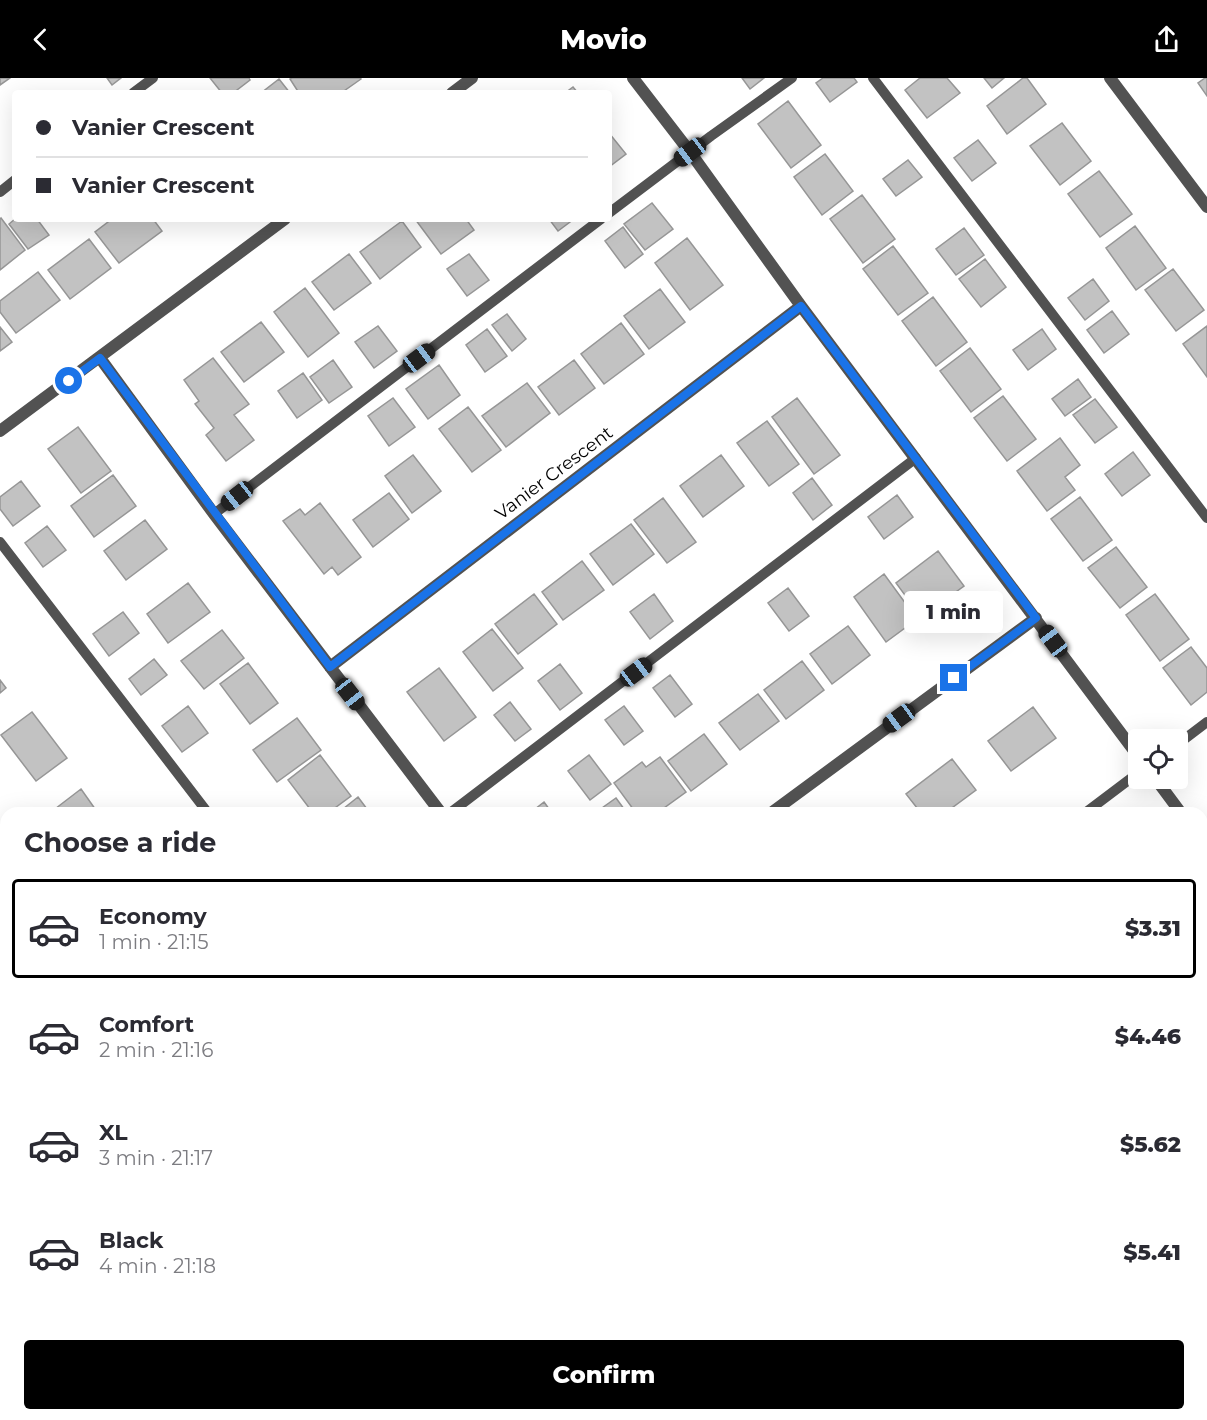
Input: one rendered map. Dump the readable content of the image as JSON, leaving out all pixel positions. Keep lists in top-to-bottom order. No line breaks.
{"streets":{"street":["Vanier Crescent"]},"page":{"header":"Movio","banner":["Vanier Crescent","Vanier Crescent"],"bubble":"1 min","heading":"Choose a ride","list":[{"name":"Economy","note":"1 min · 21:15","value":"$3.31"},{"name":"Comfort","note":"2 min · 21:16","value":"$4.46"},{"name":"XL","note":"3 min · 21:17","value":"$5.62"},{"name":"Black","note":"4 min · 21:18","value":"$5.41"}],"buttons":"Confirm"}}
